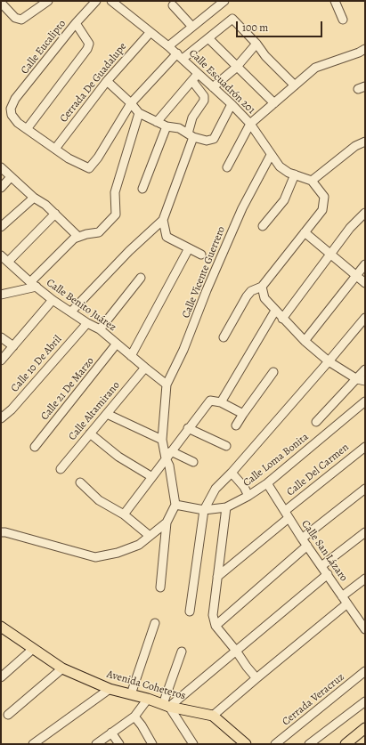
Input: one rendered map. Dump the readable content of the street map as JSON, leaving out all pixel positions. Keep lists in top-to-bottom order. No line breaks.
{"streets":{"main road":["Avenida Coheteros"],"street":["Calle Eucalipto","Calle Escuadrón 201","Cerrada De Guadalupe","Calle Vicente Guerrero","Calle Benito Juárez","Calle 10 De Abril","Calle 21 De Marzo","Calle Altamirano","Calle Loma Bonita","Calle Del Carmen","Calle San Lázaro","Cerrada Veracruz"]},"crossings":[["Calle Escuadrón 201","Cerrada De Guadalupe"],["Calle Escuadrón 201","Calle Vicente Guerrero"],["Calle Vicente Guerrero","Calle Benito Juárez"],["Calle Vicente Guerrero","Calle Loma Bonita"],["Calle Benito Juárez","Calle 10 De Abril"],["Calle Benito Juárez","Calle 21 De Marzo"],["Calle Benito Juárez","Calle Altamirano"],["Calle Loma Bonita","Calle San Lázaro"],["Calle Del Carmen","Calle San Lázaro"]],"scale_bar":"100 m"}
